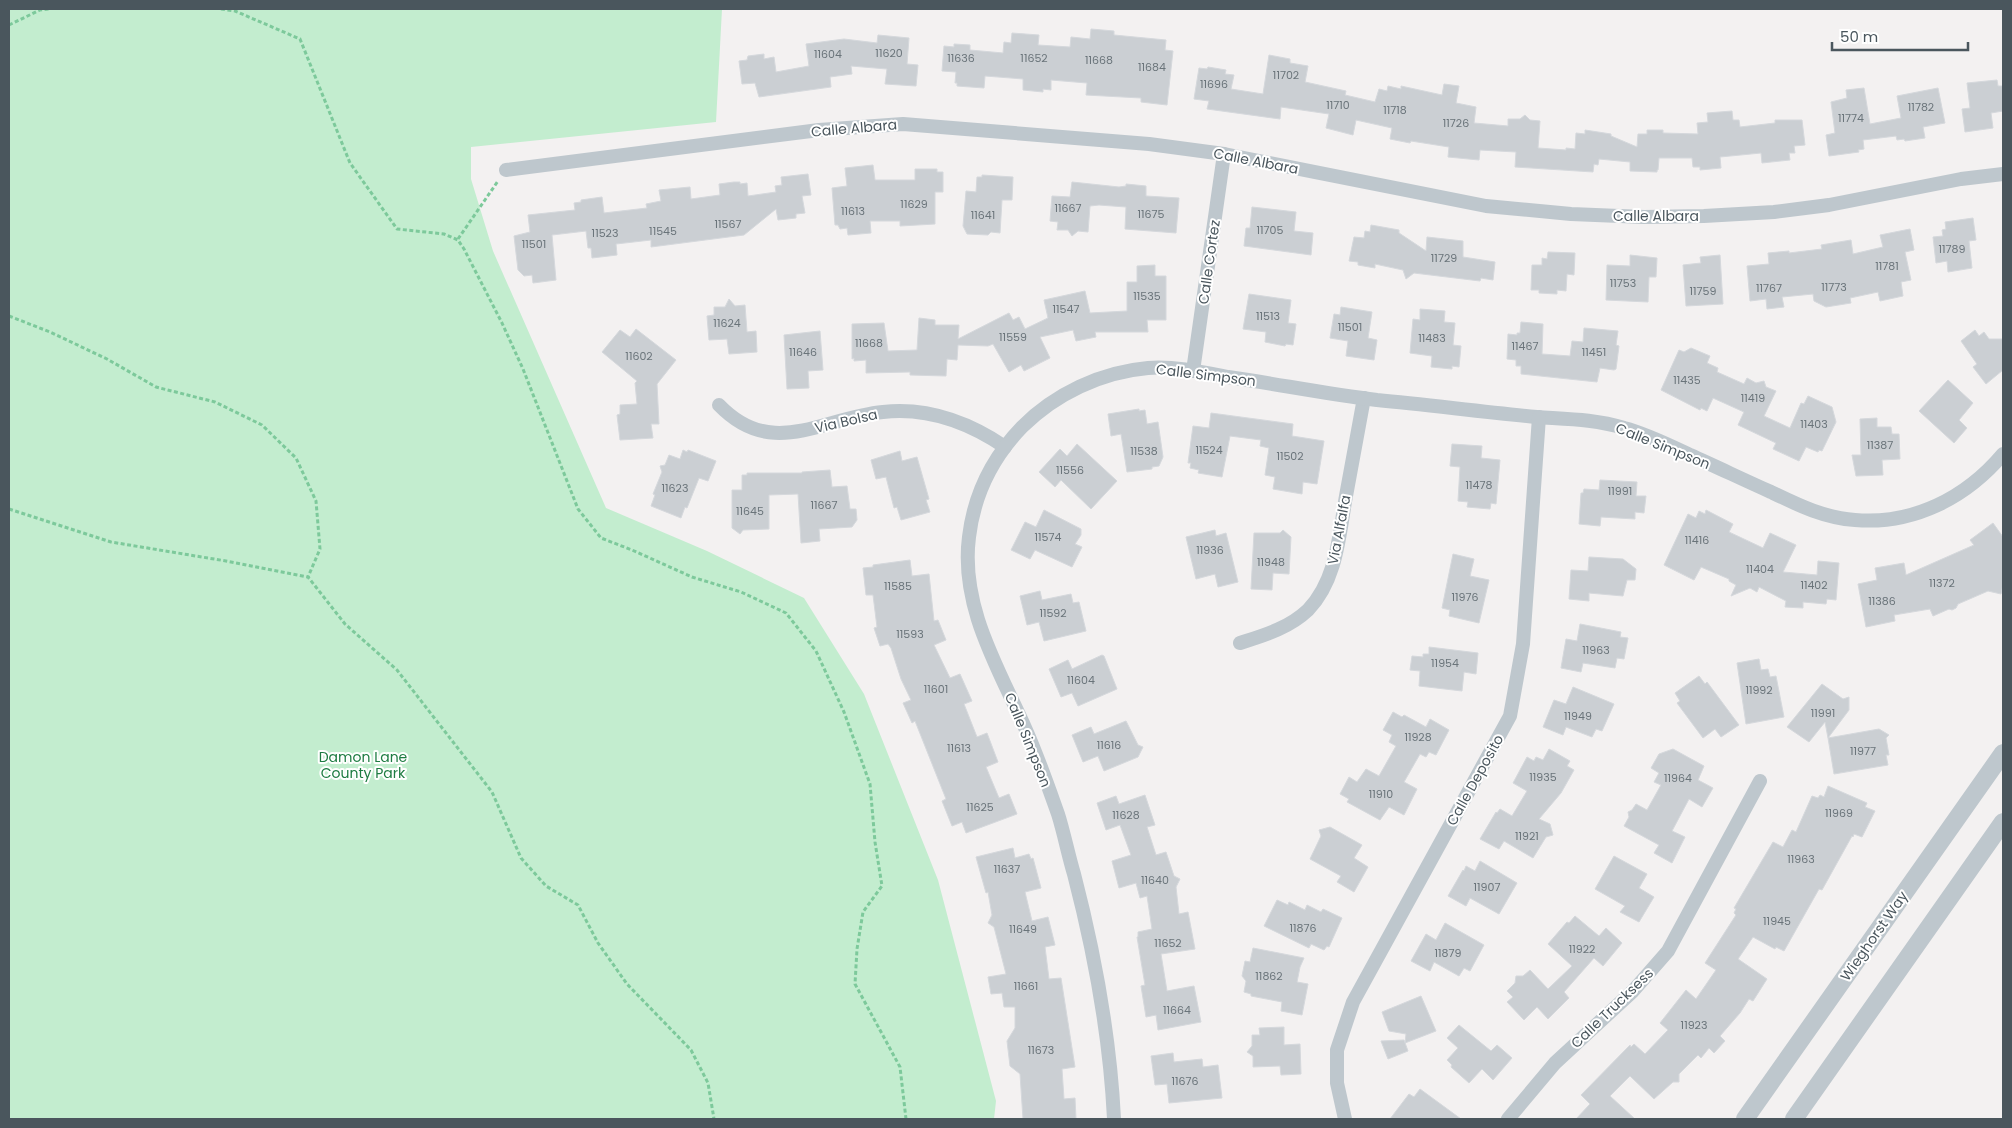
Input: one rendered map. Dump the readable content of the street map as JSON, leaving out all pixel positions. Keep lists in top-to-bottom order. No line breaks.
{"streets":{"street":["Calle Albara","Calle Cortez","Calle Simpson","Via Bolsa","Via Alfalfa","Calle Deposito","Wieghorst Way","Calle Trucksess"]},"crossings":[["Calle Albara","Calle Cortez"],["Calle Cortez","Calle Simpson"],["Calle Simpson","Via Bolsa"],["Calle Simpson","Via Alfalfa"],["Calle Simpson","Calle Deposito"]],"parks":["Damon Lane County Park"],"house_numbers":["11620","11604","11636","11652","11668","11684","11702","11696","11710","11782","11718","11774","11726","11629","11667","11613","11675","11641","11567","11705","11545","11523","11501","11789","11729","11781","11753","11773","11767","11759","11535","11547","11513","11624","11501","11559","11483","11668","11467","11646","11451","11602","11435","11419","11403","11387","11524","11538","11502","11556","11478","11623","11991","11667","11645","11574","11416","11936","11948","11404","11372","11402","11585","11976","11386","11592","11593","11963","11954","11604","11601","11992","11991","11949","11928","11616","11613","11977","11935","11964","11910","11625","11969","11628","11921","11963","11637","11640","11907","11945","11876","11649","11652","11922","11879","11862","11661","11664","11923","11673","11676"],"scale_bar":"50 m"}
